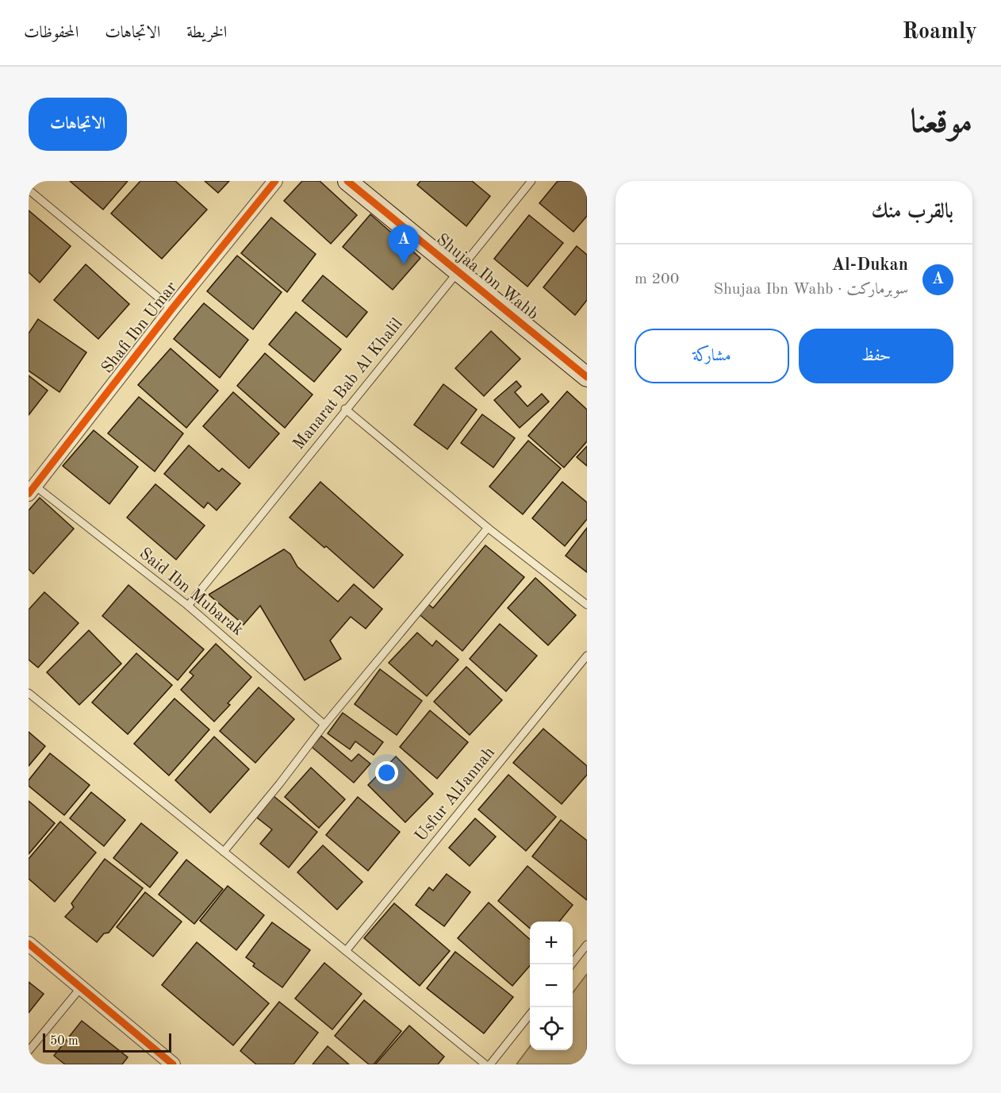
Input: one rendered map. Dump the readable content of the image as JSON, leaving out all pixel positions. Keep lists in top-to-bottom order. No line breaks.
{"streets":{"street":["Shujaa Ibn Wahb","Shafi Ibn Umar"],"lane":["Manarat Bab Al Khalil","Said Ibn Mubarak","Usfur AlJannah"]},"crossings":[["Shujaa Ibn Wahb","Manarat Bab Al Khalil"],["Shafi Ibn Umar","Said Ibn Mubarak"],["Manarat Bab Al Khalil","Said Ibn Mubarak"]],"scale_bar":"50 m","page":{"header":"Roamly","nav":["الخريطة","الاتجاهات","المحفوظات"],"title":"موقعنا","buttons":["الاتجاهات",["حفظ","مشاركة"]],"heading":"بالقرب منك","pins":"A","list":[{"mark":"A","name":"Al-Dukan","note":"سوبرماركت · Shujaa Ibn Wahb","value":"200 m"}],"map_buttons":["+","−"],"scale":"50 m"}}
